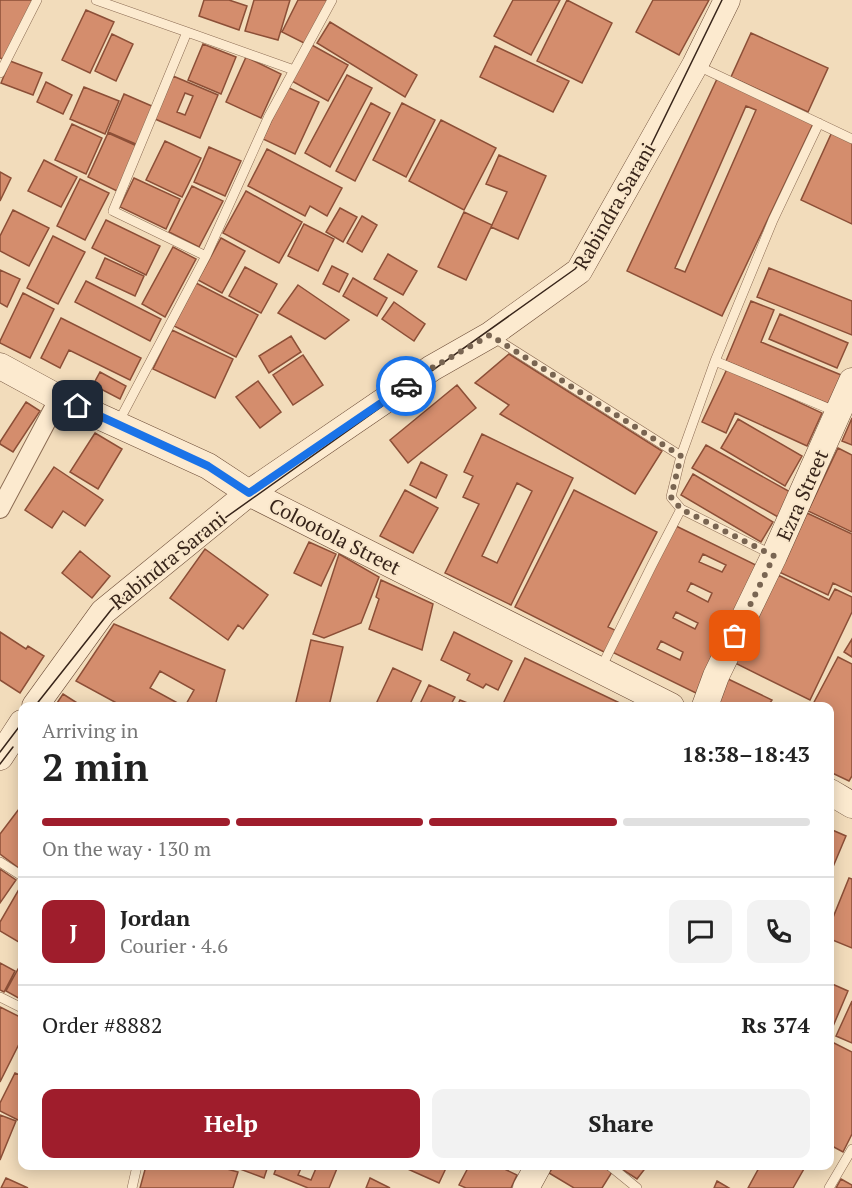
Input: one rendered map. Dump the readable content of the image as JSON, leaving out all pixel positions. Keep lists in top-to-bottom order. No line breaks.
{"streets":{"main road":["Rabindra Sarani","Ezra Street","Colootola Street"]},"crossings":[["Rabindra Sarani","Colootola Street"]],"page":{"heading":["2 min","Arriving in","18:38–18:43"],"panel":["Jordan","Courier · 4.6","Order #8882","Rs 374"],"bar":"On the way · 130 m","round":"J","buttons":["Help","Share"]}}
